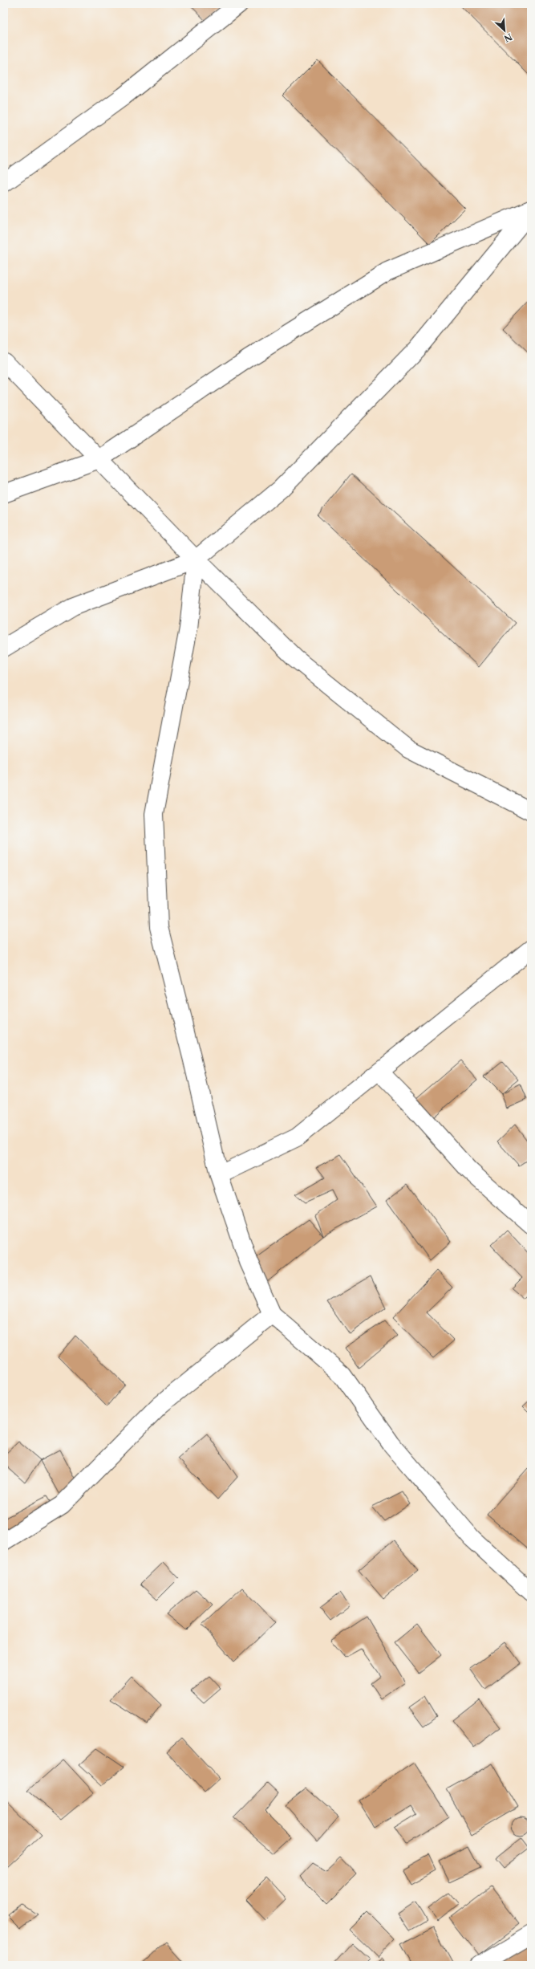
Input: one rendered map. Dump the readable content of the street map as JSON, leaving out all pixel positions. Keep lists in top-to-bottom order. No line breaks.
{"north":"bottom right"}
